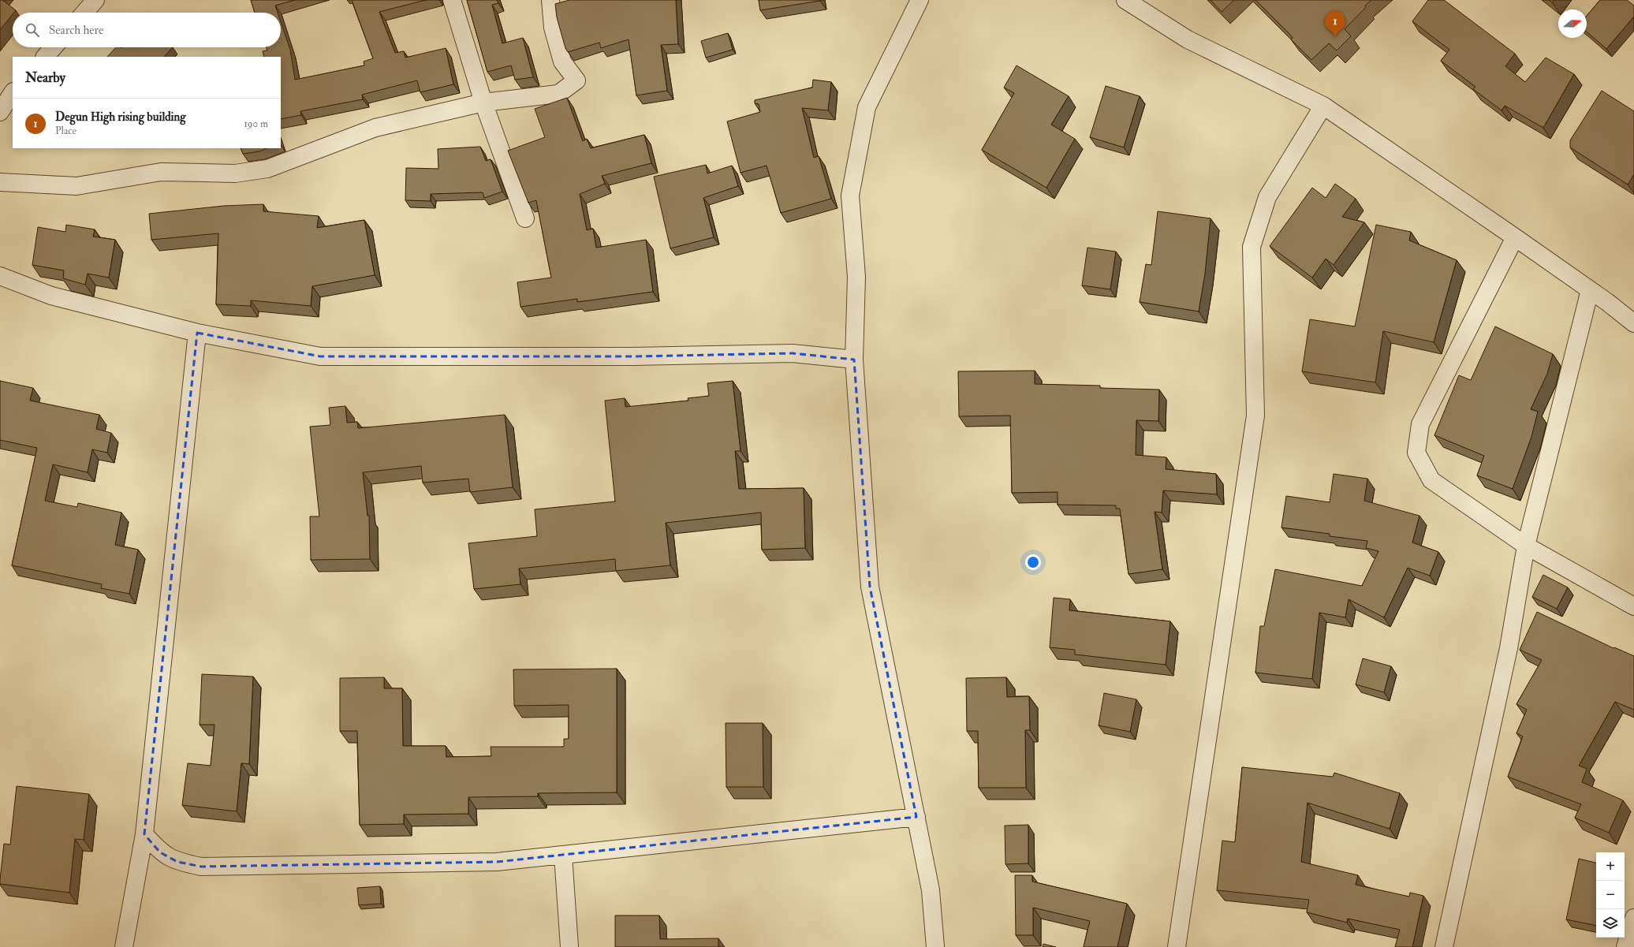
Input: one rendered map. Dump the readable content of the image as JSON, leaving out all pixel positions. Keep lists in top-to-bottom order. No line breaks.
{"north":"right","page":{"pins":"1","search":"Search here","heading":"Nearby","list":[{"mark":"1","name":"Degun High rising building","note":"Place","value":"190 m"}],"map_buttons":["+","−"]}}
